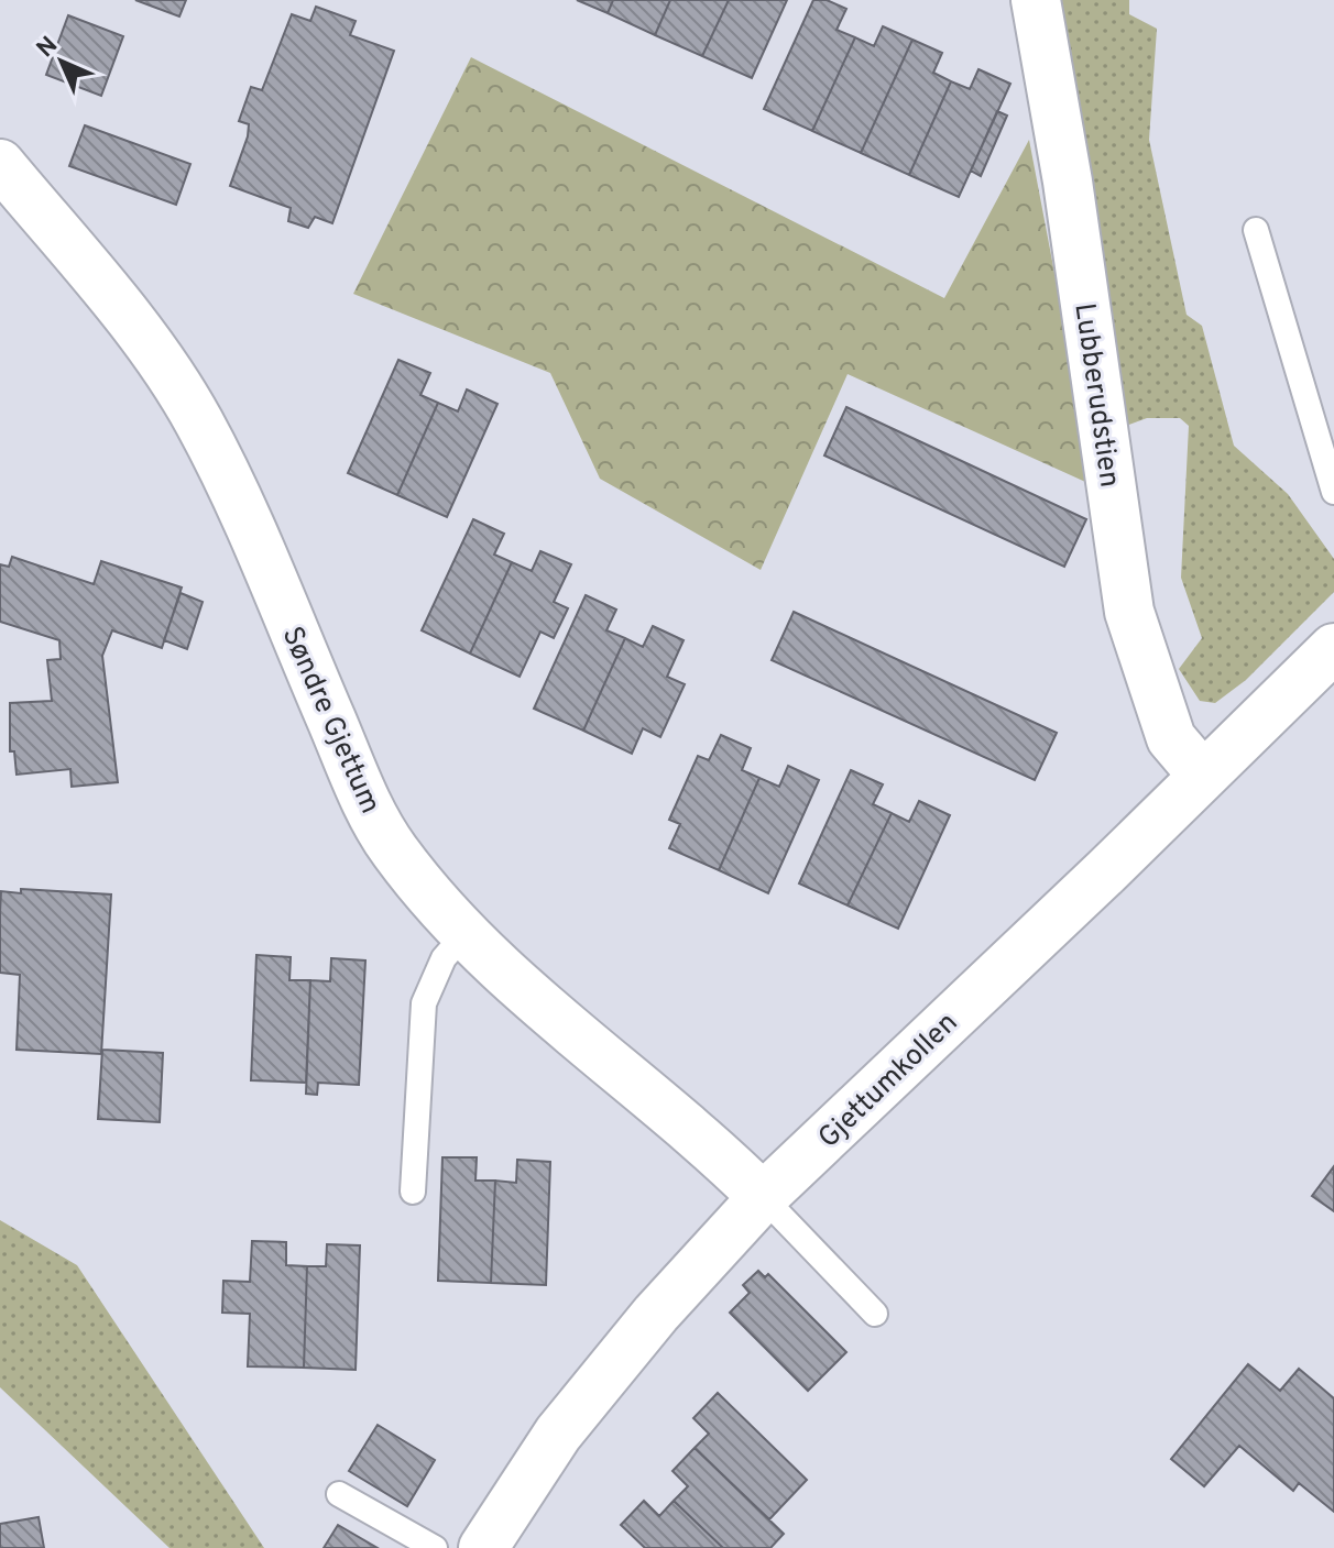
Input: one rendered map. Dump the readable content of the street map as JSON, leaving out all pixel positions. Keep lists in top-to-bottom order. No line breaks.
{"streets":{"street":["Lubberudstien","Søndre Gjettum","Gjettumkollen"]},"crossings":[["Lubberudstien","Gjettumkollen"],["Søndre Gjettum","Gjettumkollen"]],"north":"top left"}
